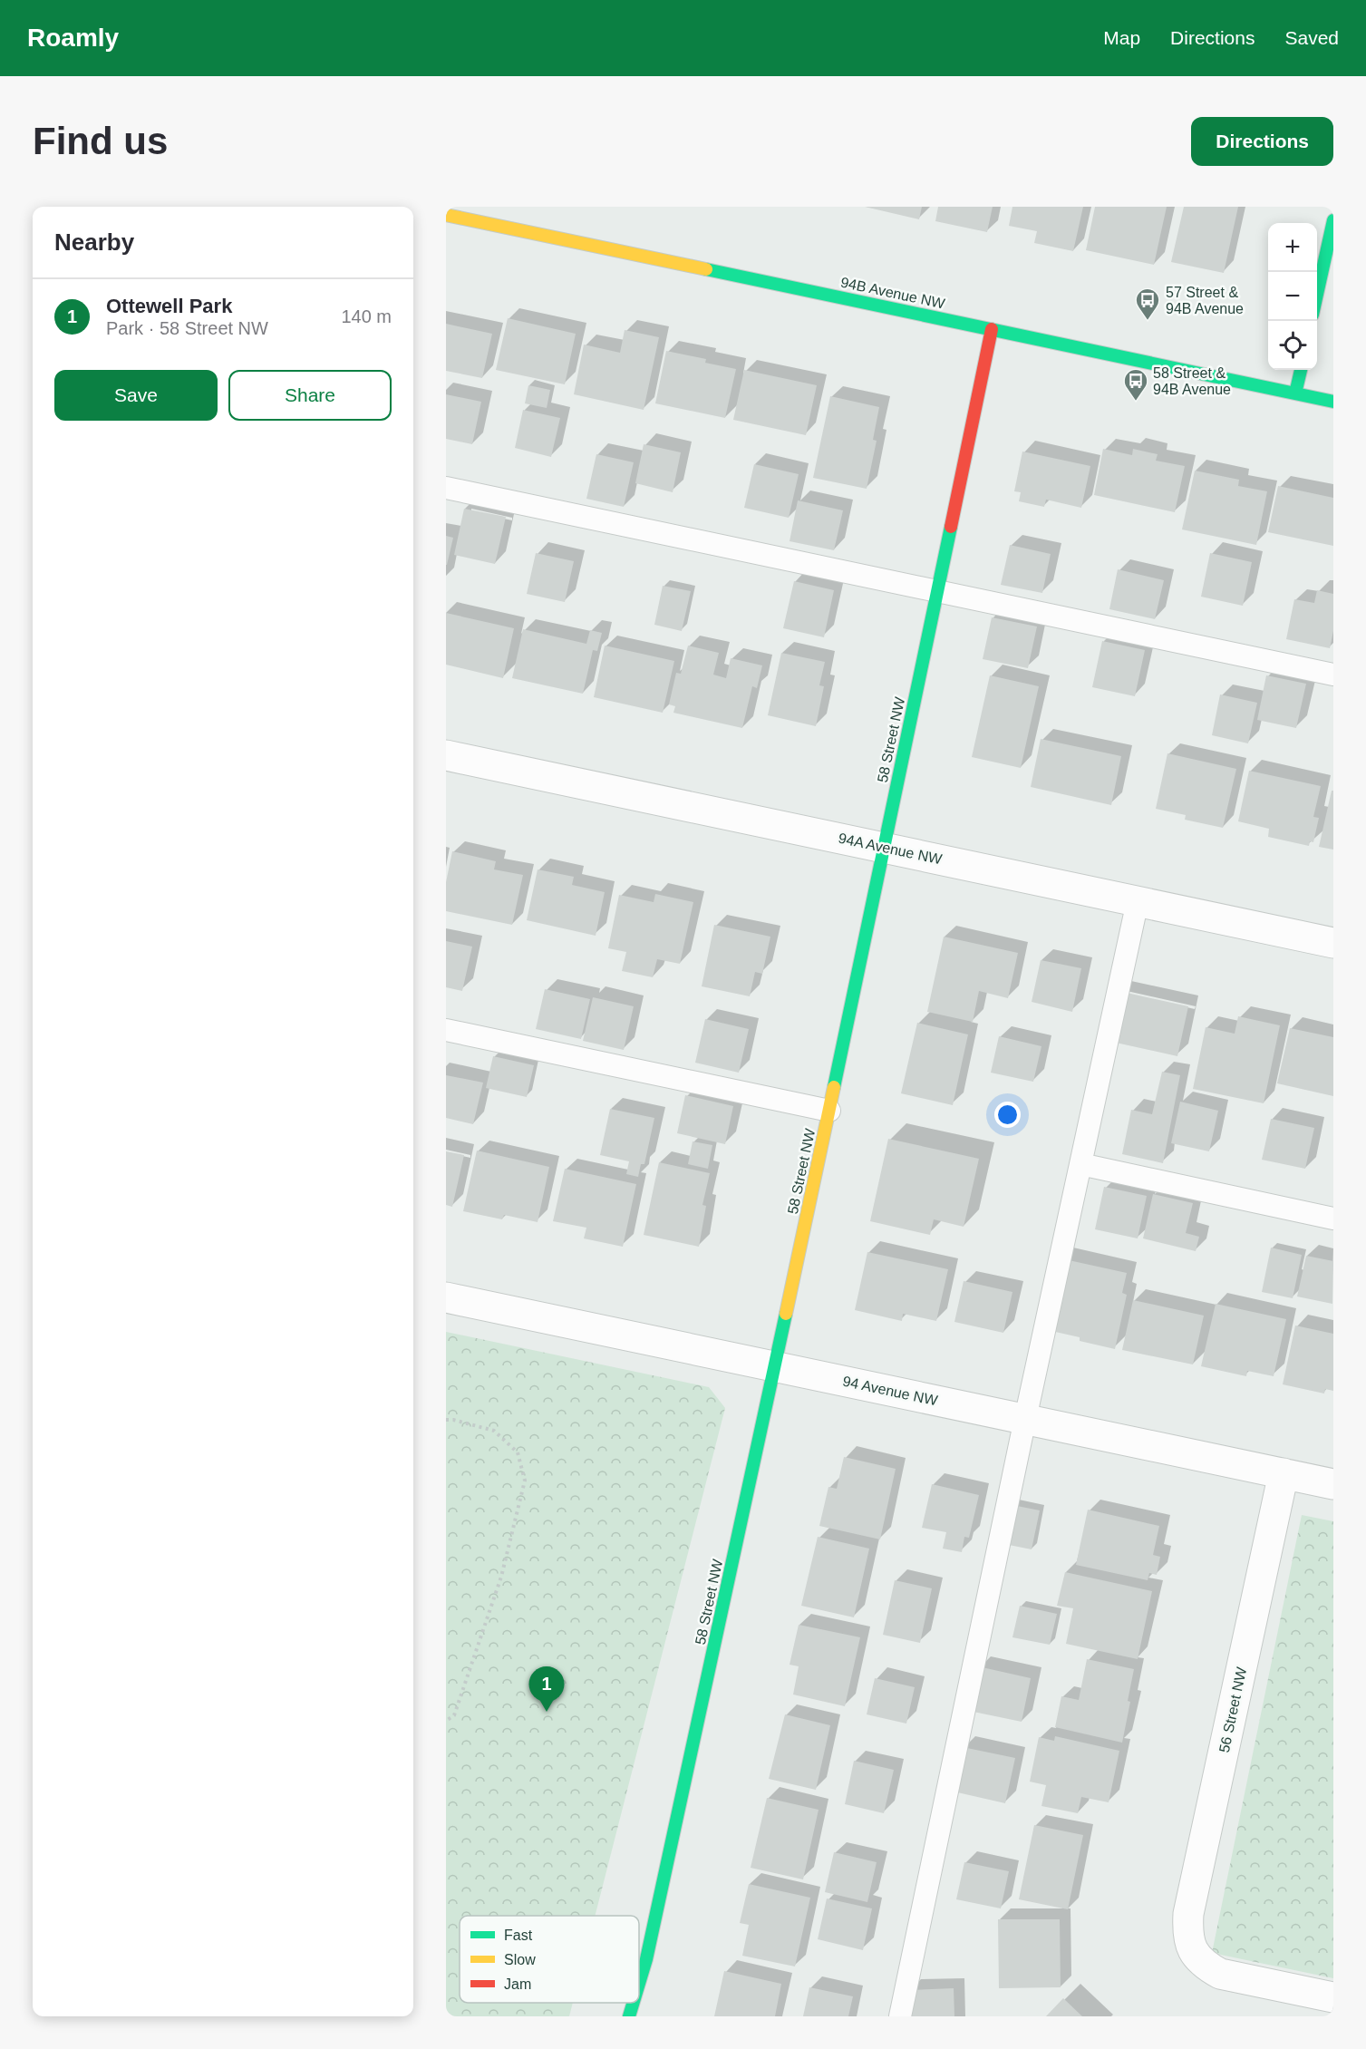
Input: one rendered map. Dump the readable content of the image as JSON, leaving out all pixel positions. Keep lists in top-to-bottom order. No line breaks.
{"streets":{"street":["94B Avenue NW","58 Street NW","94A Avenue NW","94 Avenue NW","56 Street NW"]},"crossings":[["94B Avenue NW","58 Street NW"],["58 Street NW","94A Avenue NW"],["58 Street NW","94 Avenue NW"],["94 Avenue NW","56 Street NW"]],"places":{"bus stop":["57 Street & 94B Avenue","58 Street & 94B Avenue"]},"legend":["Fast","Slow","Jam"],"page":{"header":"Roamly","nav":["Map","Directions","Saved"],"buttons":["Directions",["Save","Share"]],"title":"Find us","heading":"Nearby","map_buttons":["+","−"],"list":[{"mark":"1","name":"Ottewell Park","note":"Park · 58 Street NW","value":"140 m"}],"pins":"1"}}
